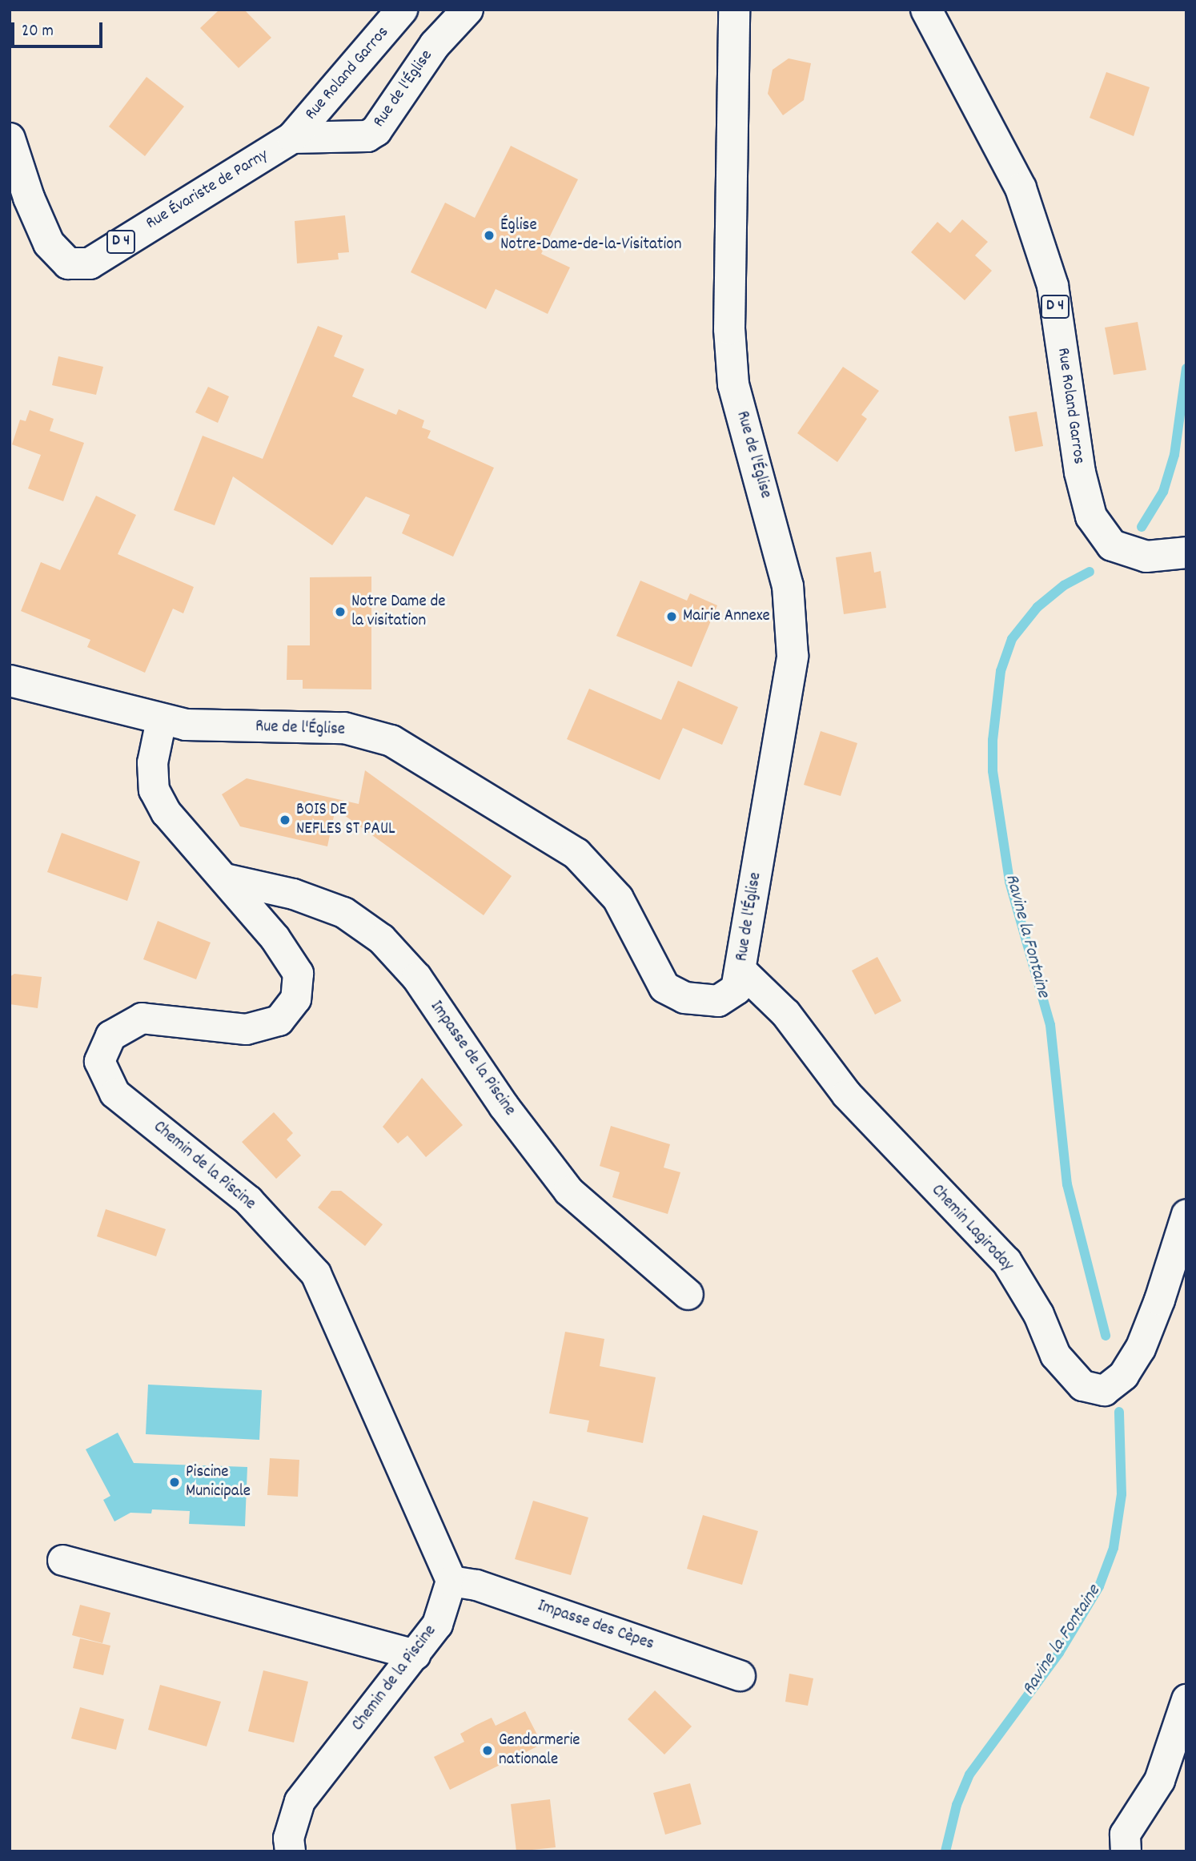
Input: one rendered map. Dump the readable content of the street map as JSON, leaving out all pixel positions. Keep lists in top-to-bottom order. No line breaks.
{"streets":{"street":["Rue Roland Garros","Rue de l'Église","Rue Évariste de Parny","D 4","Impasse de la Piscine","Chemin de la Piscine","Chemin Lagiroday","Impasse des Cèpes"]},"crossings":[["Rue Roland Garros","Rue de l'Église"],["Rue Roland Garros","Rue Évariste de Parny"],["Rue de l'Église","Rue Évariste de Parny"],["Rue de l'Église","Chemin de la Piscine"],["Rue de l'Église","Chemin Lagiroday"],["Impasse de la Piscine","Chemin de la Piscine"],["Chemin de la Piscine","Impasse des Cèpes"]],"water":["Ravine la Fontaine"],"places":["Église Notre-Dame-de-la-Visitation","Notre Dame de la visitation","Mairie Annexe","BOIS DE NEFLES ST PAUL","Piscine Municipale","Gendarmerie nationale"],"scale_bar":"20 m"}
